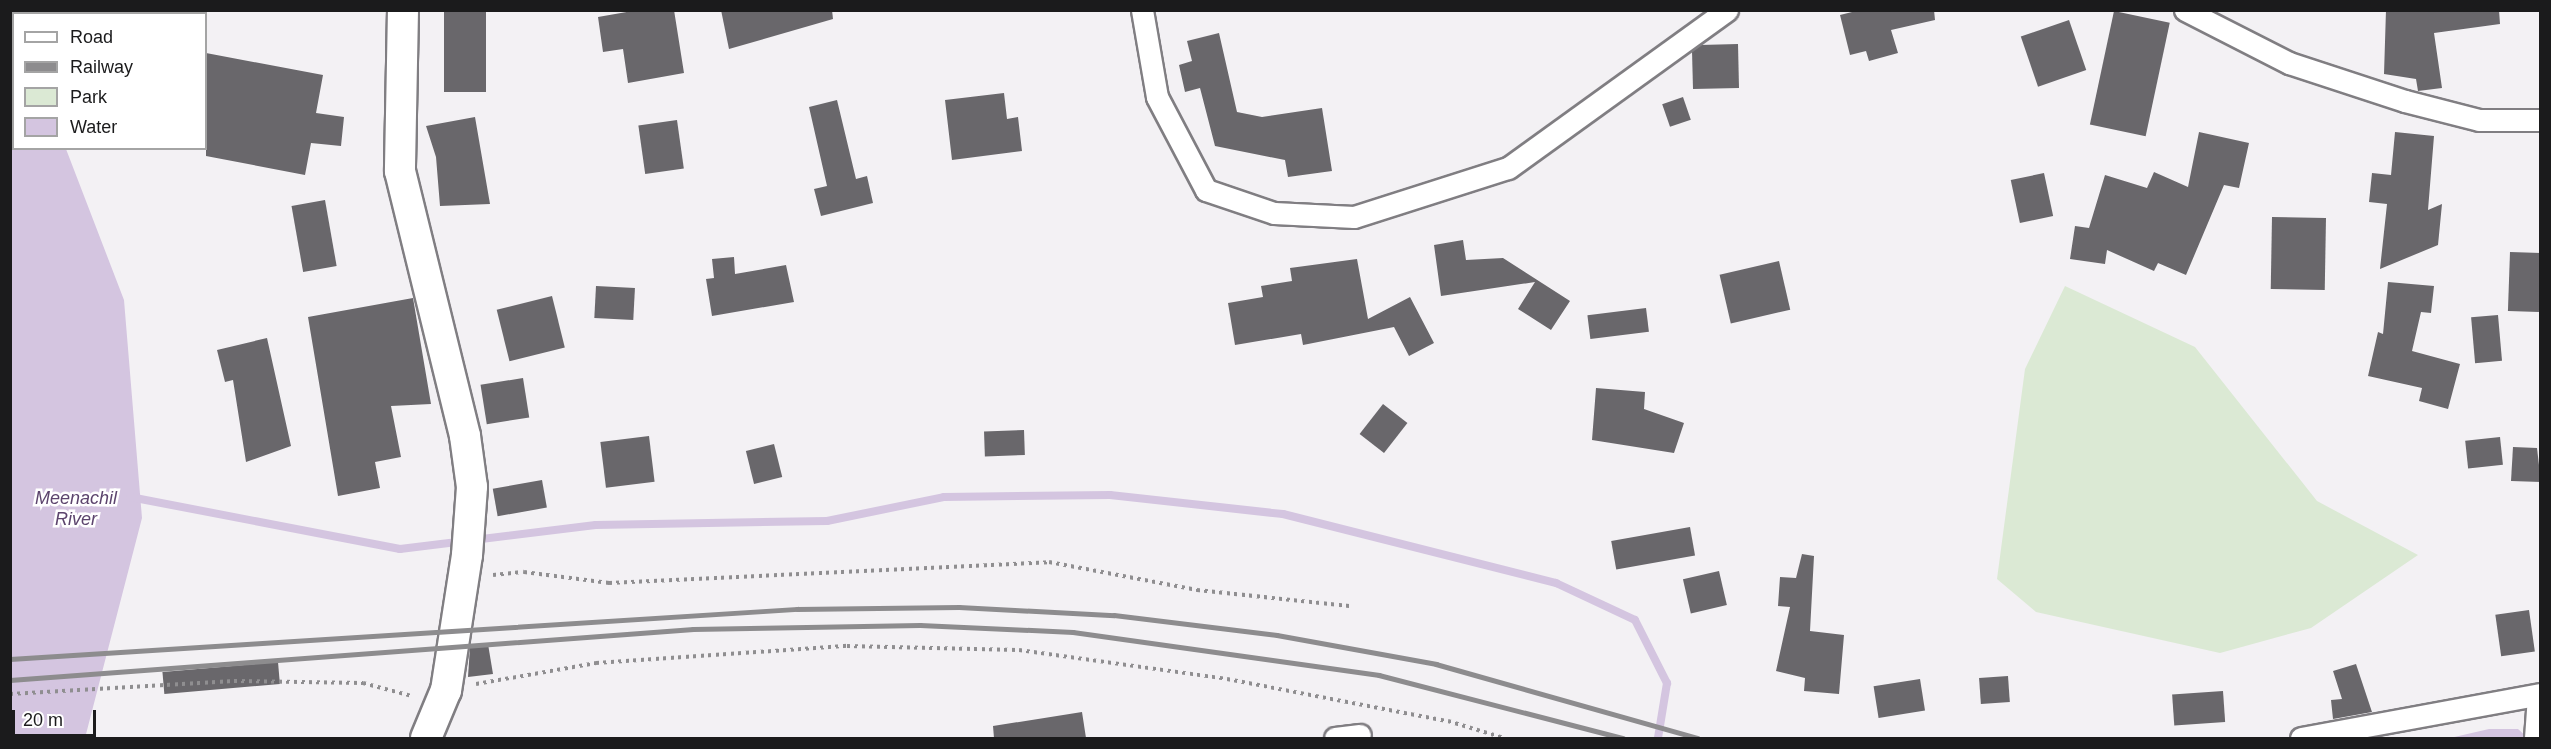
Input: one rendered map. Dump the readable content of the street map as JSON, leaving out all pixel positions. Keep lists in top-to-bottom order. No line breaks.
{"water":["Meenachil River"],"legend":["Road","Railway","Park","Water"],"scale_bar":"20 m"}
